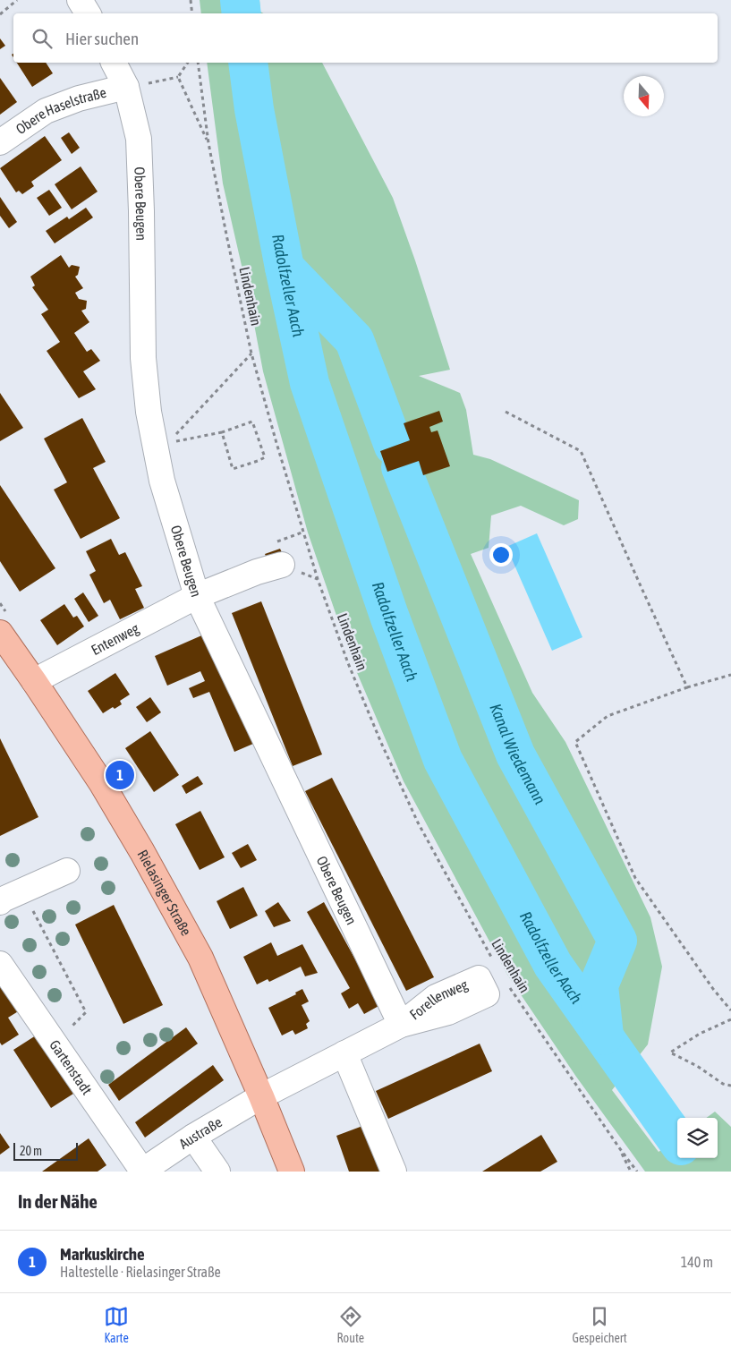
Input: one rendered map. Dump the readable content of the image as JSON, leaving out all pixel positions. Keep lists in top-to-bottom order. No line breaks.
{"streets":{"main road":["Rielasinger Straße"],"street":["Obere Haselstraße","Obere Beugen","Entenweg","Forellenweg","Gartenstadt","Austraße"],"path":["Lindenhain"]},"crossings":[["Obere Haselstraße","Obere Beugen"],["Obere Beugen","Entenweg"],["Obere Beugen","Forellenweg"],["Entenweg","Rielasinger Straße"],["Rielasinger Straße","Forellenweg"],["Rielasinger Straße","Austraße"],["Forellenweg","Austraße"],["Gartenstadt","Austraße"]],"water":["Radolfzeller Aach","Kanal Wiedemann"],"scale_bar":"20 m","north":"bottom","page":{"search":"Hier suchen","pins":"1","scale":"20 m","heading":"In der Nähe","list":[{"mark":"1","name":"Markuskirche","note":"Haltestelle · Rielasinger Straße","value":"140 m"}],"nav":["Karte","Route","Gespeichert"]}}
